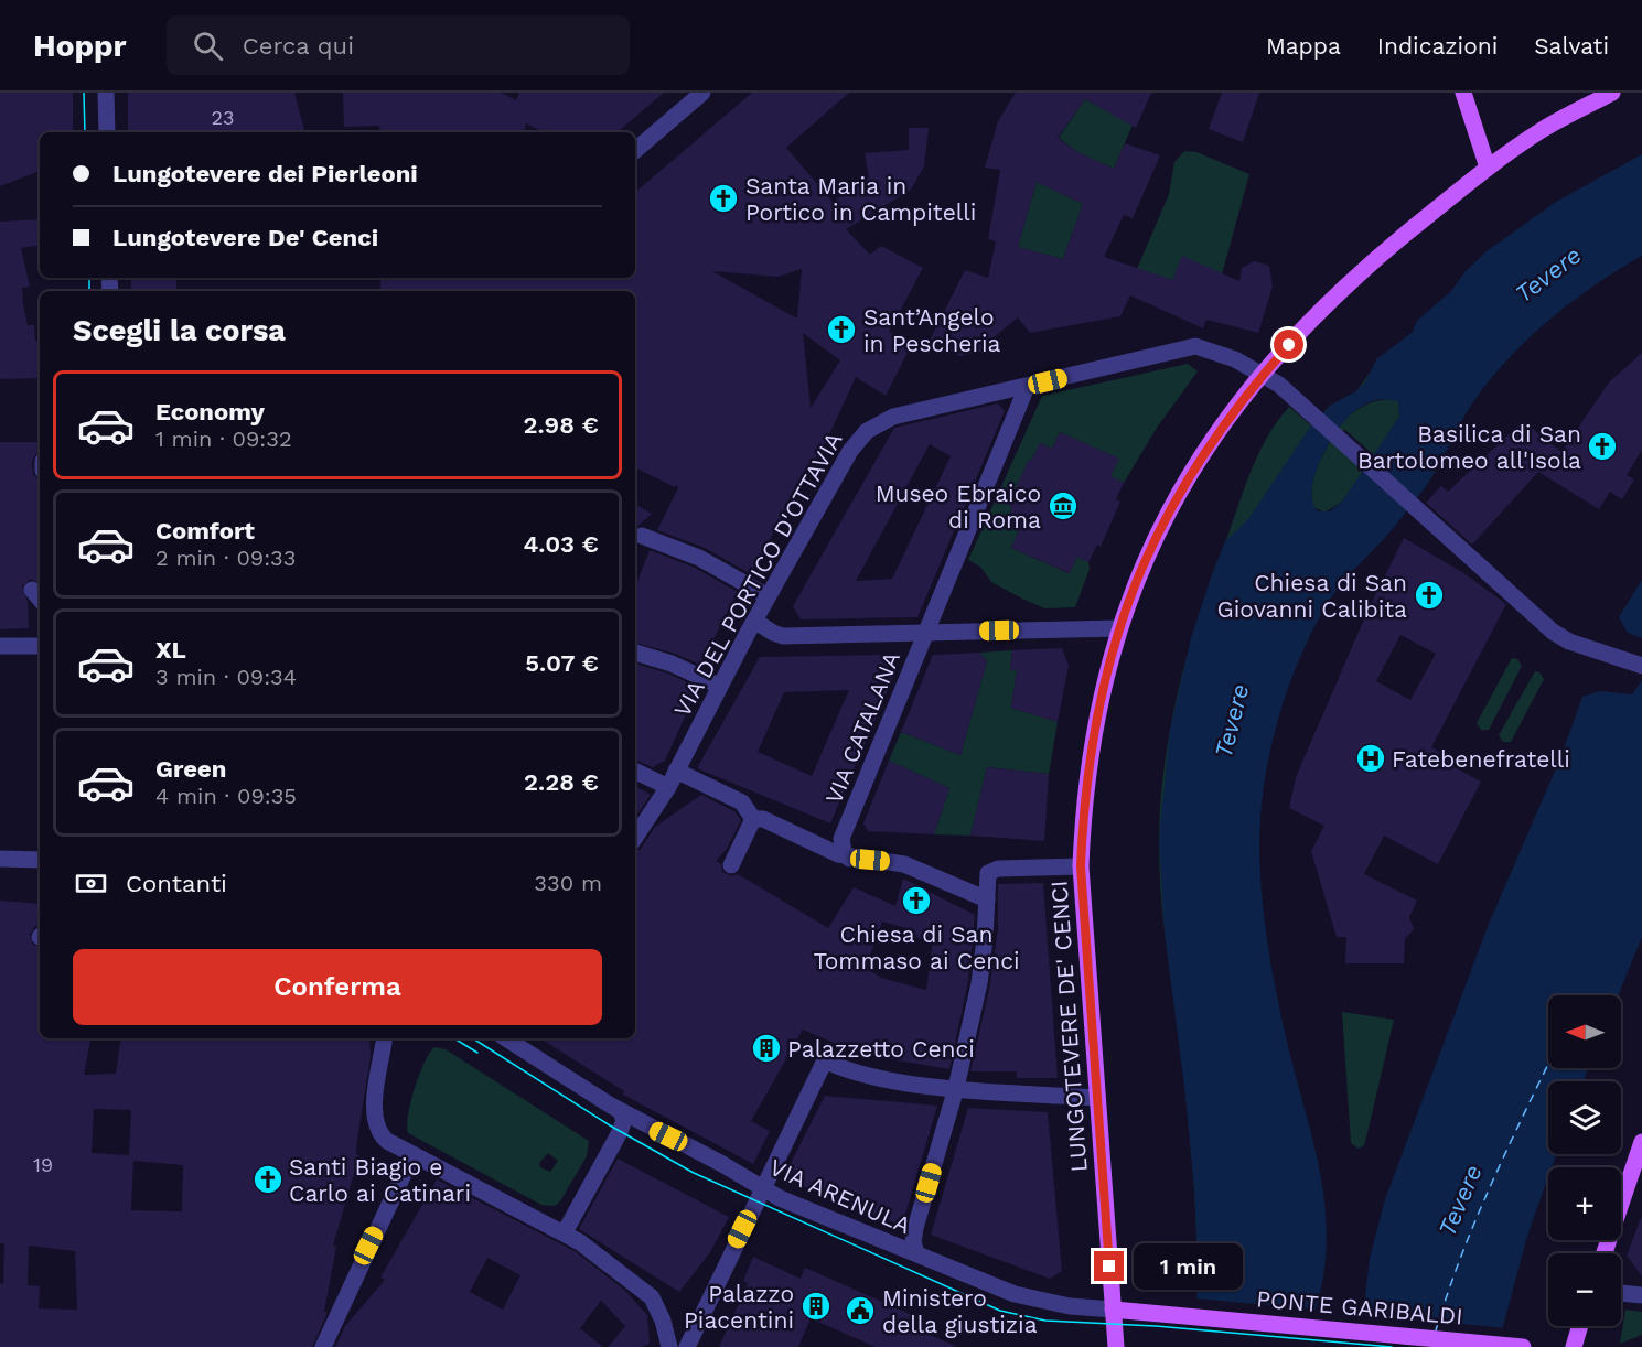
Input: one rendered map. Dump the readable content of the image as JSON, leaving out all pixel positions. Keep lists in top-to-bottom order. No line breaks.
{"streets":{"main road":["LUNGOTEVERE DE' CENCI","PONTE GARIBALDI"],"street":["VIA DEL PORTICO D'OTTAVIA","VIA CATALANA","VIA ARENULA"]},"crossings":[["VIA DEL PORTICO D'OTTAVIA","VIA CATALANA"],["VIA DEL PORTICO D'OTTAVIA","LUNGOTEVERE DE' CENCI"],["LUNGOTEVERE DE' CENCI","VIA ARENULA"],["LUNGOTEVERE DE' CENCI","PONTE GARIBALDI"],["VIA ARENULA","PONTE GARIBALDI"]],"water":["Tevere"],"places":{"church":["Santa Maria in Portico in Campitelli","Sant’Angelo in Pescheria","Basilica di San Bartolomeo all'Isola","Chiesa di San Giovanni Calibita","Chiesa di San Tommaso ai Cenci","Santi Biagio e Carlo ai Catinari"],"museum":["Museo Ebraico di Roma"],"hospital":["Fatebenefratelli"],"building":["Palazzetto Cenci","Palazzo Piacentini"],"public building":["Ministero della giustizia"]},"house_numbers":["23","19"],"north":"left","page":{"header":"Hoppr","search":"Cerca qui","nav":["Mappa","Indicazioni","Salvati"],"banner":["Lungotevere dei Pierleoni","Lungotevere De' Cenci"],"heading":"Scegli la corsa","list":[{"name":"Economy","note":"1 min · 09:32","value":"2.98 €"},{"name":"Comfort","note":"2 min · 09:33","value":"4.03 €"},{"name":"XL","note":"3 min · 09:34","value":"5.07 €"},{"name":"Green","note":"4 min · 09:35","value":"2.28 €"}],"pay":["Contanti","330 m"],"buttons":"Conferma","map_buttons":["+","−"],"bubble":"1 min"}}
